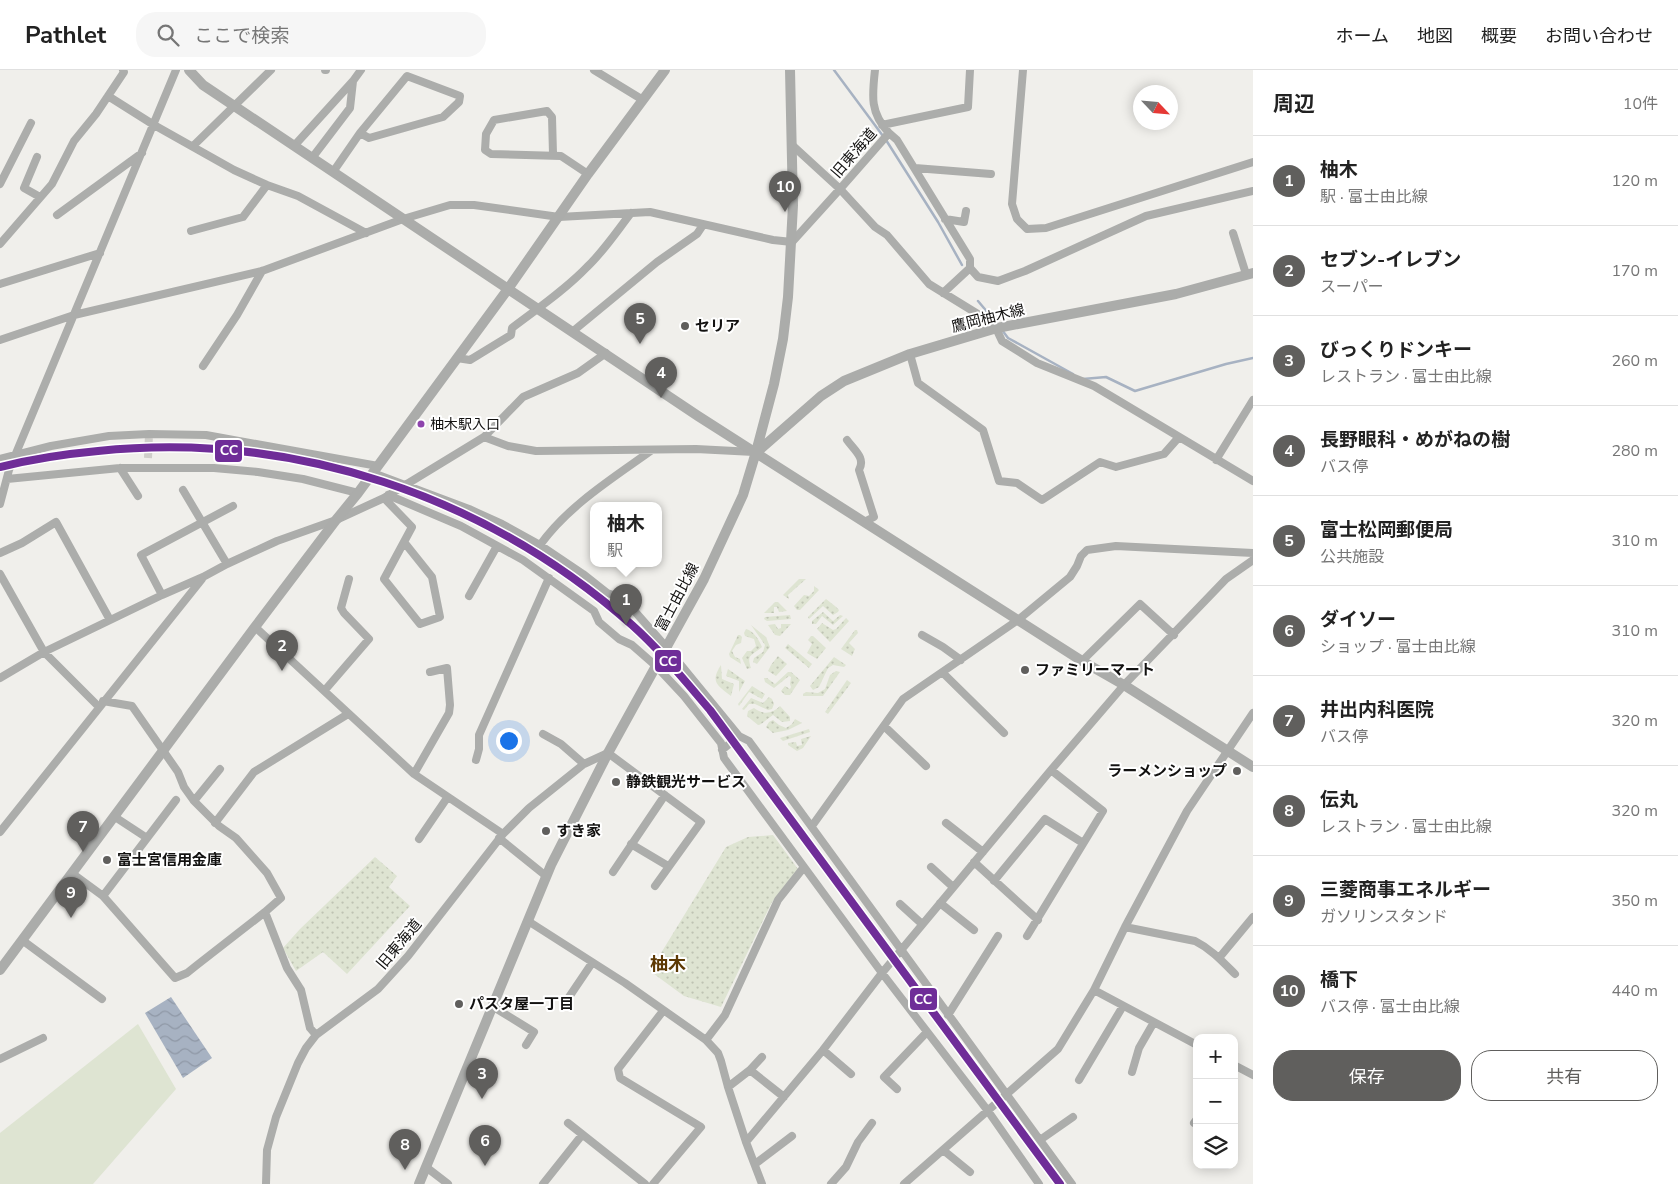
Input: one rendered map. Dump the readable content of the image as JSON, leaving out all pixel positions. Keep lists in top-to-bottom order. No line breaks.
{"streets":{"street":["旧東海道","鷹岡柚木線","富士由比線"]},"crossings":[["旧東海道","富士由比線"],["鷹岡柚木線","富士由比線"]],"districts":["柚木"],"places":["セリア","柚木駅入口","ファミリーマート","ラーメンショップ","静鉄観光サービス","すき家","富士宮信用金庫","パスタ屋一丁目"],"lines":["transit line CC"],"north":"bottom right","page":{"header":"Pathlet","search":"ここで検索","nav":["ホーム","地図","概要","お問い合わせ"],"heading":["周辺","10件"],"list":[{"mark":"1","name":"柚木","note":"駅 · 富士由比線","value":"120 m"},{"mark":"2","name":"セブン-イレブン","note":"スーパー","value":"170 m"},{"mark":"3","name":"びっくりドンキー","note":"レストラン · 富士由比線","value":"260 m"},{"mark":"4","name":"長野眼科・めがねの樹","note":"バス停","value":"280 m"},{"mark":"5","name":"富士松岡郵便局","note":"公共施設","value":"310 m"},{"mark":"6","name":"ダイソー","note":"ショップ · 富士由比線","value":"310 m"},{"mark":"7","name":"井出内科医院","note":"バス停","value":"320 m"},{"mark":"8","name":"伝丸","note":"レストラン · 富士由比線","value":"320 m"},{"mark":"9","name":"三菱商事エネルギー","note":"ガソリンスタンド","value":"350 m"},{"mark":"10","name":"橋下","note":"バス停 · 富士由比線","value":"440 m"}],"pins":["10","5","4","1","2","7","9","3","6","8"],"popup":["柚木","駅"],"map_buttons":["+","−"],"buttons":["保存","共有"]}}
